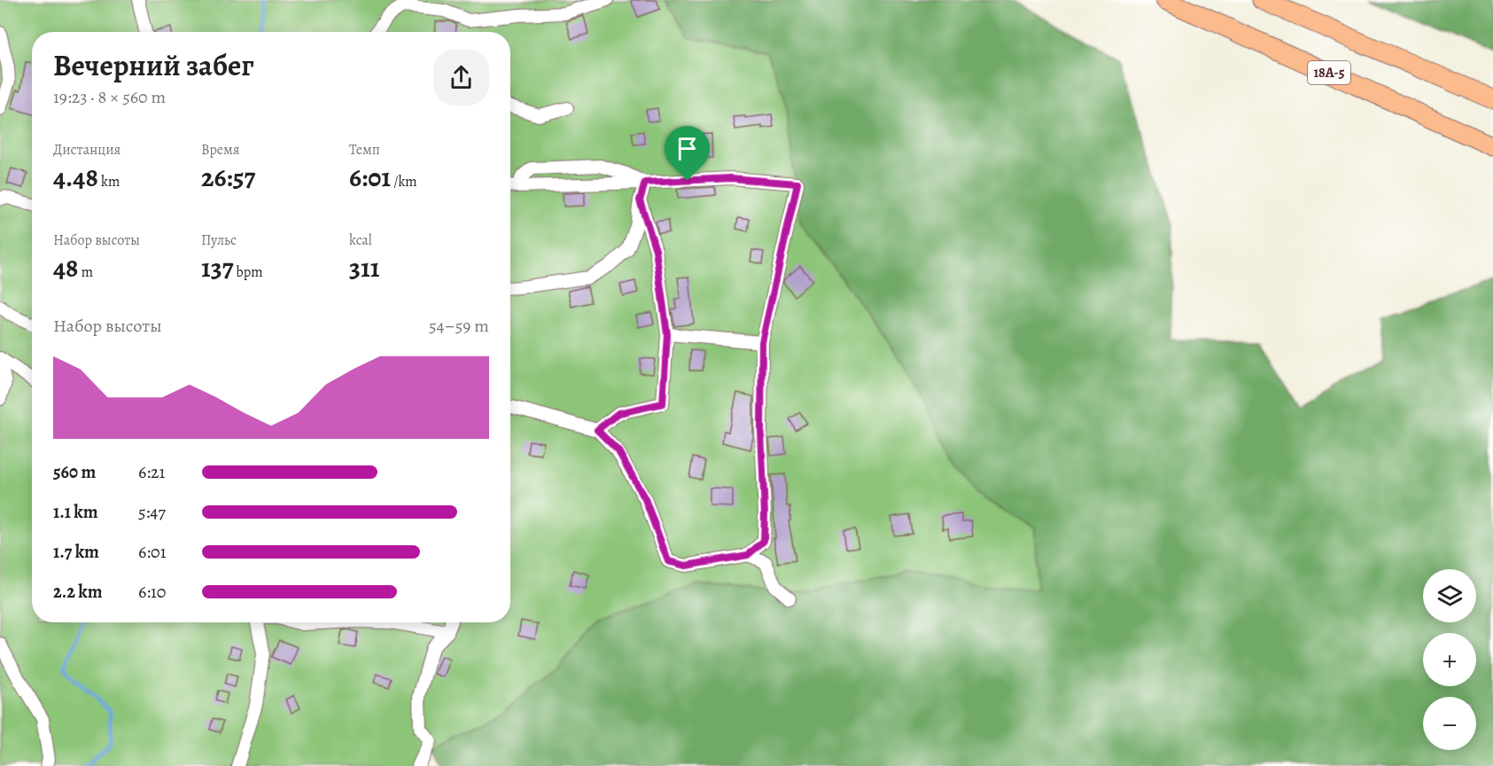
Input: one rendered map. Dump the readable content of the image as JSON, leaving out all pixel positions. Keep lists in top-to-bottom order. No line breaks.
{"streets":{"highway":["18А-5"]},"page":{"heading":["Вечерний забег","19:23 · 8 × 560 m"],"stats":[["Дистанция","4.48 km"],["Время","26:57"],["Темп","6:01 /km"],["Набор высоты","48 m"],["Пульс","137 bpm"],["kcal","311"]],"chart":["Набор высоты","54–59 m"],"list":[{"name":"560 m","note":"6:21"},{"name":"1.1 km","note":"5:47"},{"name":"1.7 km","note":"6:01"},{"name":"2.2 km","note":"6:10"}],"map_buttons":["+","−"]}}
